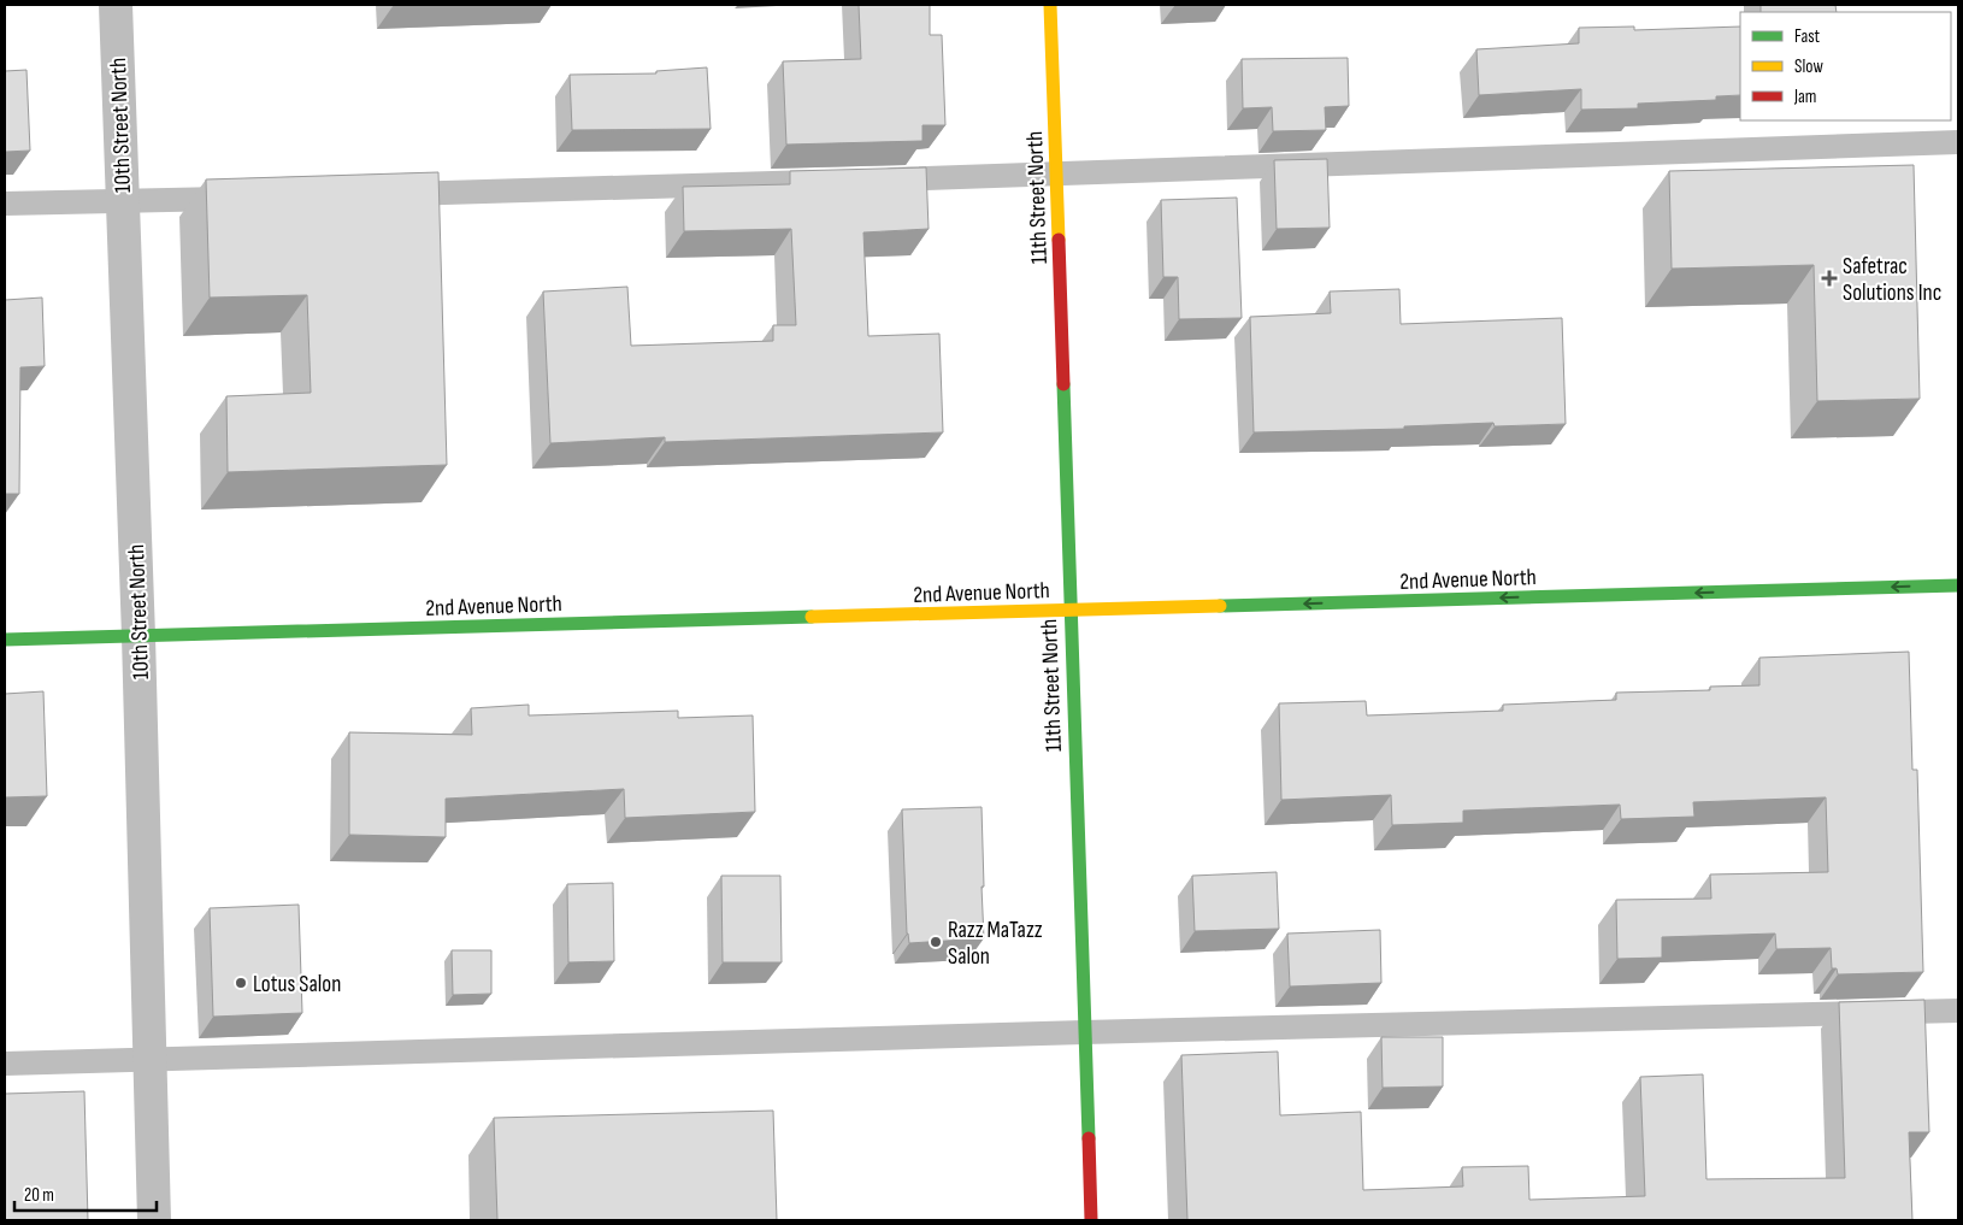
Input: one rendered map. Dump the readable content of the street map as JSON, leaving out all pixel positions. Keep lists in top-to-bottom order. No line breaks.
{"streets":{"main road":["11th Street North","2nd Avenue North"],"street":["10th Street North"]},"crossings":[["10th Street North","2nd Avenue North"],["11th Street North","2nd Avenue North"]],"one_way":["2nd Avenue North"],"places":{"health":["Safetrac Solutions Inc"],"other":["Razz MaTazz Salon","Lotus Salon"]},"legend":["Fast","Slow","Jam"],"scale_bar":"20 m"}
